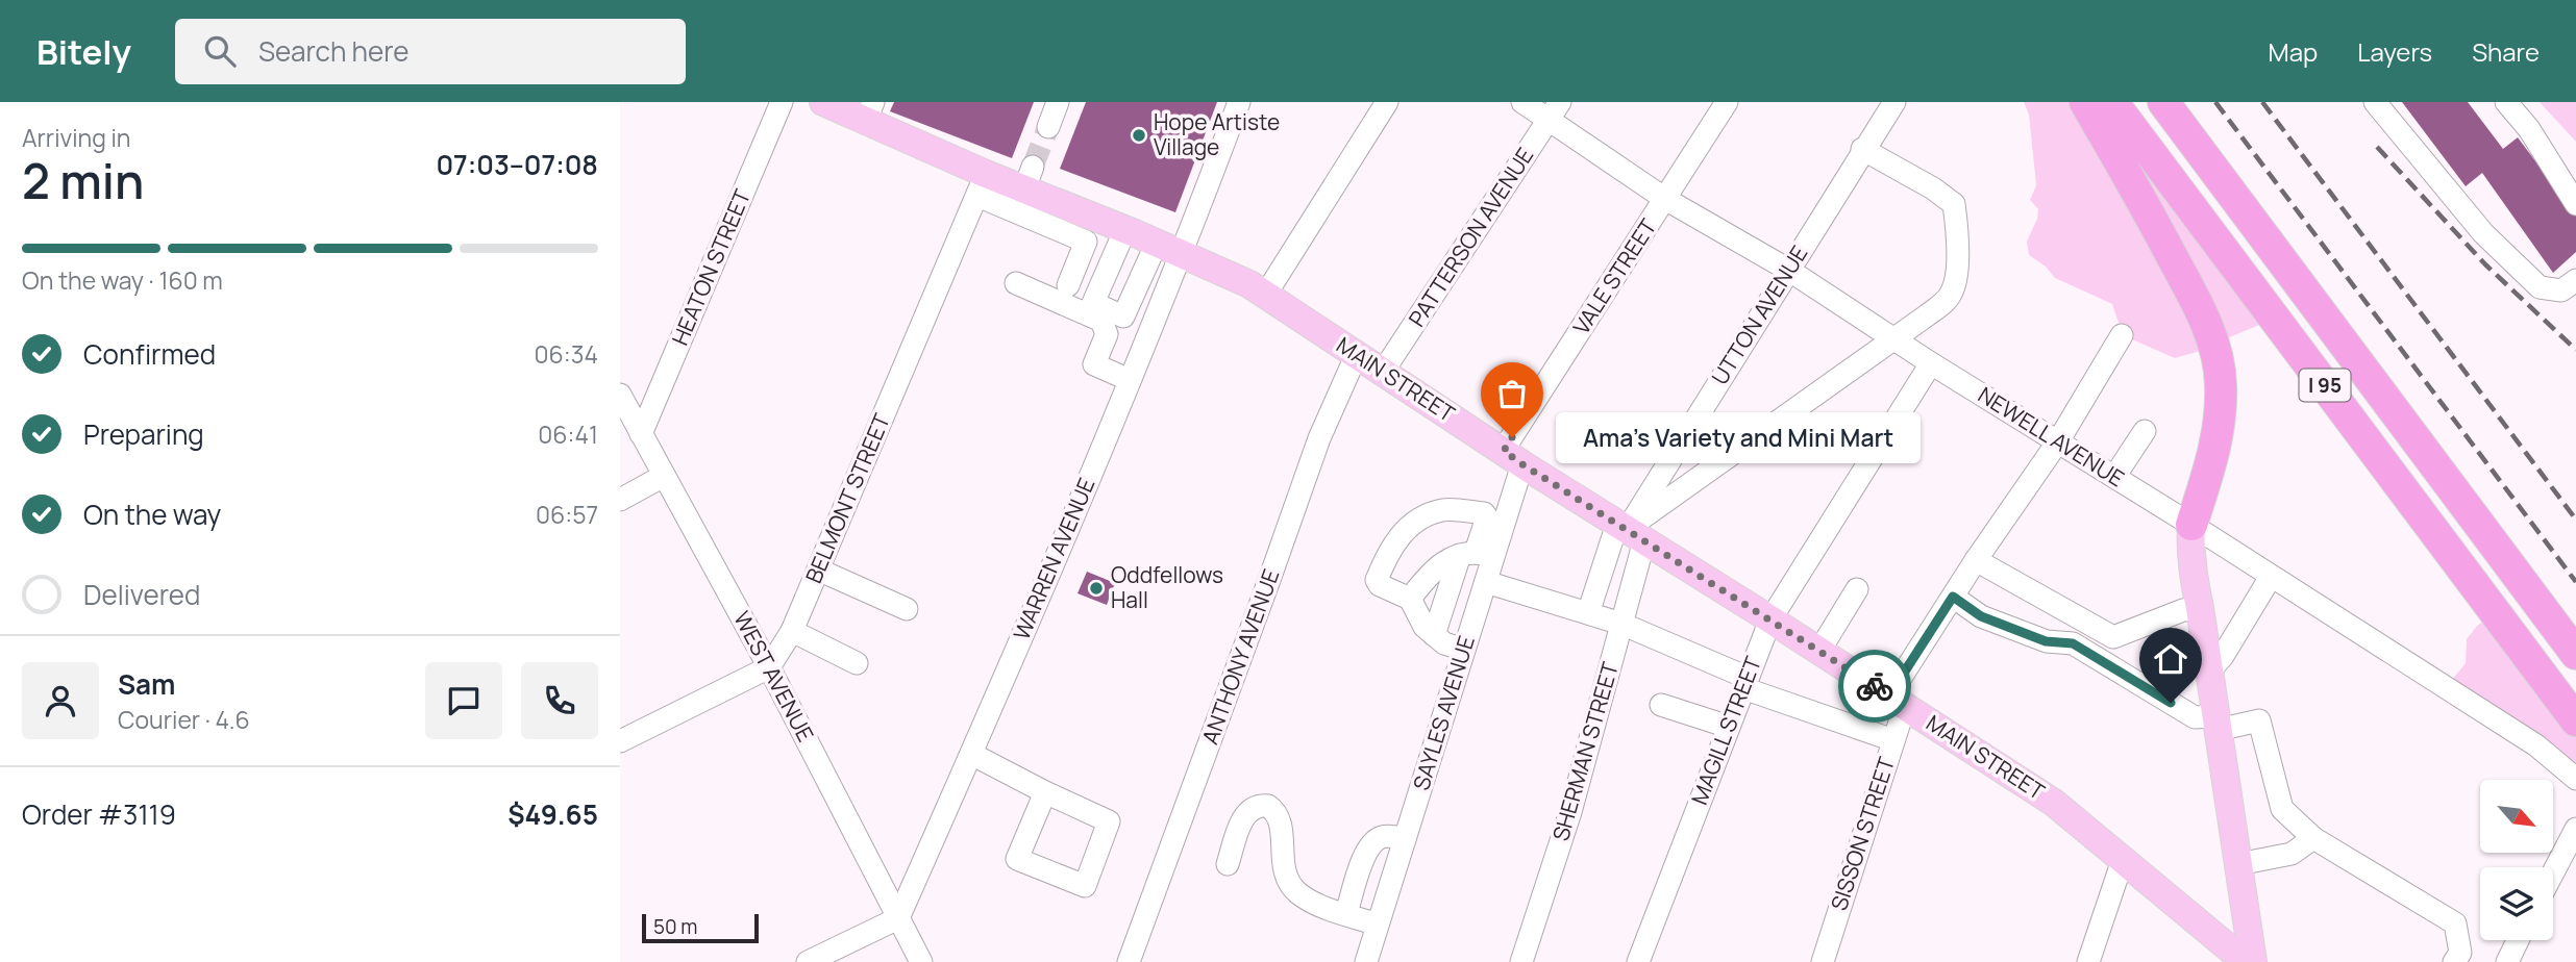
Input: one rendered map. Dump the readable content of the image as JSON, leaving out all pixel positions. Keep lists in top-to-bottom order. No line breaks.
{"streets":{"highway":["I 95"],"main road":["MAIN STREET"],"street":["PATTERSON AVENUE","HEATON STREET","VALE STREET","UTTON AVENUE","NEWELL AVENUE","BELMONT STREET","WARREN AVENUE","ANTHONY AVENUE","WEST AVENUE","SAYLES AVENUE","MAGILL STREET","SHERMAN STREET","SISSON STREET"]},"crossings":[["PATTERSON AVENUE","MAIN STREET"],["PATTERSON AVENUE","NEWELL AVENUE"],["HEATON STREET","WEST AVENUE"],["VALE STREET","MAIN STREET"],["VALE STREET","NEWELL AVENUE"],["VALE STREET","SAYLES AVENUE"],["UTTON AVENUE","MAIN STREET"],["UTTON AVENUE","NEWELL AVENUE"],["UTTON AVENUE","SHERMAN STREET"],["MAIN STREET","BELMONT STREET"],["MAIN STREET","WARREN AVENUE"],["MAIN STREET","ANTHONY AVENUE"],["MAIN STREET","SAYLES AVENUE"],["MAIN STREET","MAGILL STREET"],["MAIN STREET","SHERMAN STREET"],["MAIN STREET","SISSON STREET"],["NEWELL AVENUE","MAGILL STREET"],["NEWELL AVENUE","SISSON STREET"],["BELMONT STREET","WEST AVENUE"],["WARREN AVENUE","WEST AVENUE"]],"places":["Hope Artiste Village","Ama's Variety and Mini Mart","Oddfellows Hall"],"scale_bar":"50 m","north":"bottom right","page":{"header":"Bitely","search":"Search here","nav":["Map","Layers","Share"],"heading":["2 min","Arriving in","07:03–07:08"],"panel":["Sam","Courier · 4.6","Order #3119","$49.65"],"bar":"On the way · 160 m","list":[["Confirmed","06:34"],["Preparing","06:41"],["On the way","06:57"],"Delivered"],"bubble":"Ama's Variety and Mini Mart","scale":"50 m"}}
